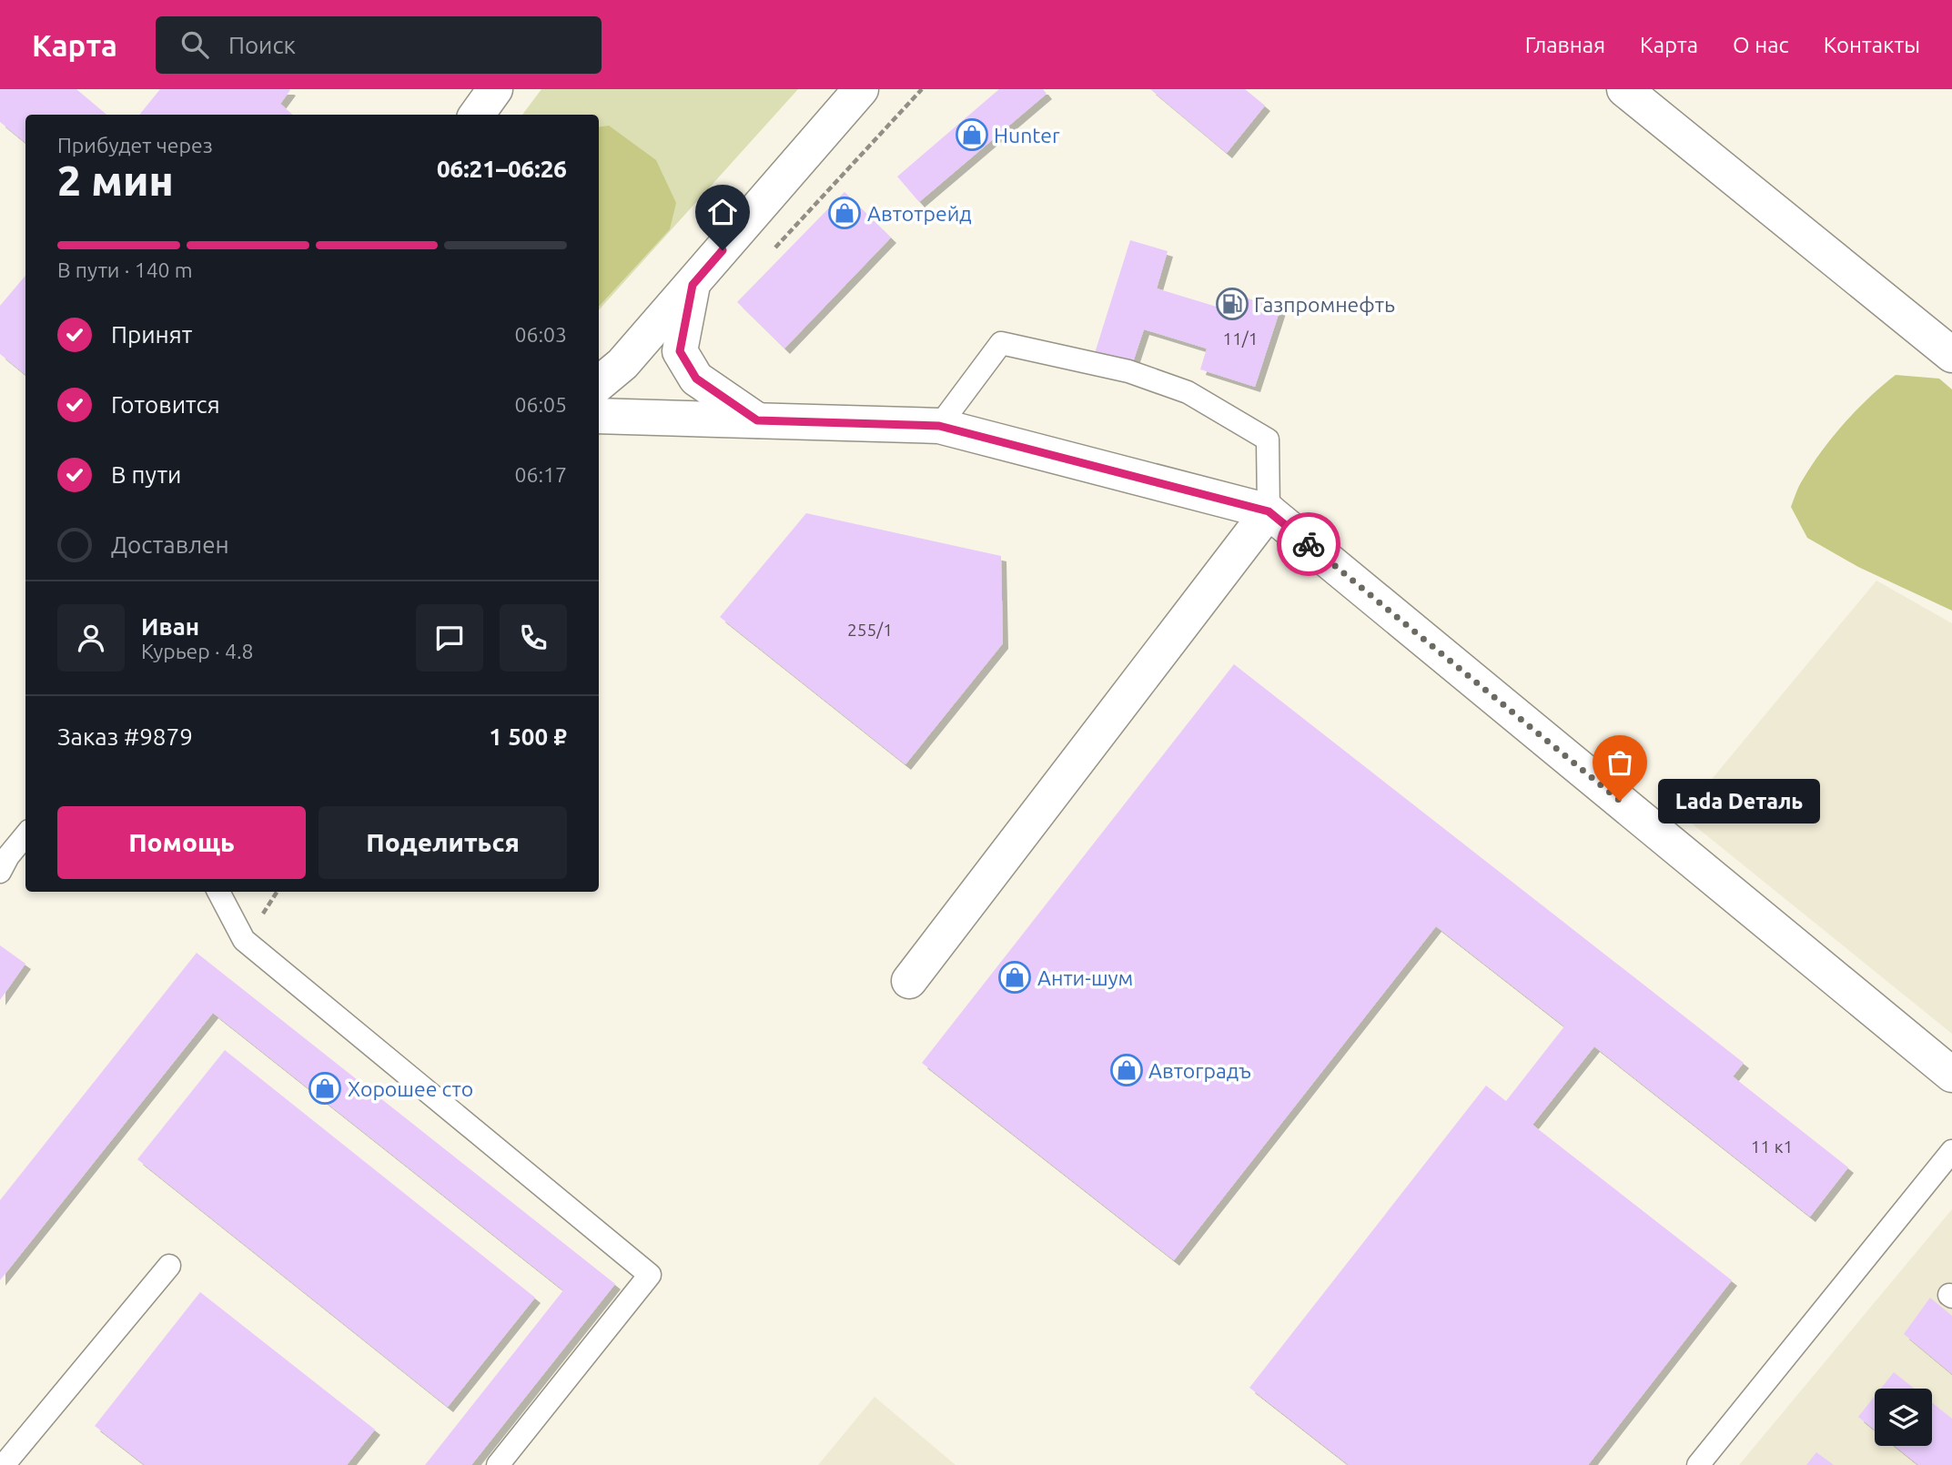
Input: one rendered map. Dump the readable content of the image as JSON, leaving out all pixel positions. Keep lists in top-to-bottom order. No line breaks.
{"places":{"shop":["Hunter","Автотрейд","Анти-шум","Автоградъ","Хорошее сто"],"fuel station":["Газпромнефть"],"other":["Lada Dеталь"]},"house_numbers":["11/1","255/1","11 к1"],"page":{"header":"Карта","search":"Поиск","nav":["Главная","Карта","О нас","Контакты"],"heading":["2 мин","Прибудет через","06:21–06:26"],"panel":["Иван","Курьер · 4.8","Заказ #9879","1 500 ₽"],"bar":"В пути · 140 m","list":[["Принят","06:03"],["Готовится","06:05"],["В пути","06:17"],"Доставлен"],"bubble":"Lada Dеталь","buttons":["Помощь","Поделиться"]}}
